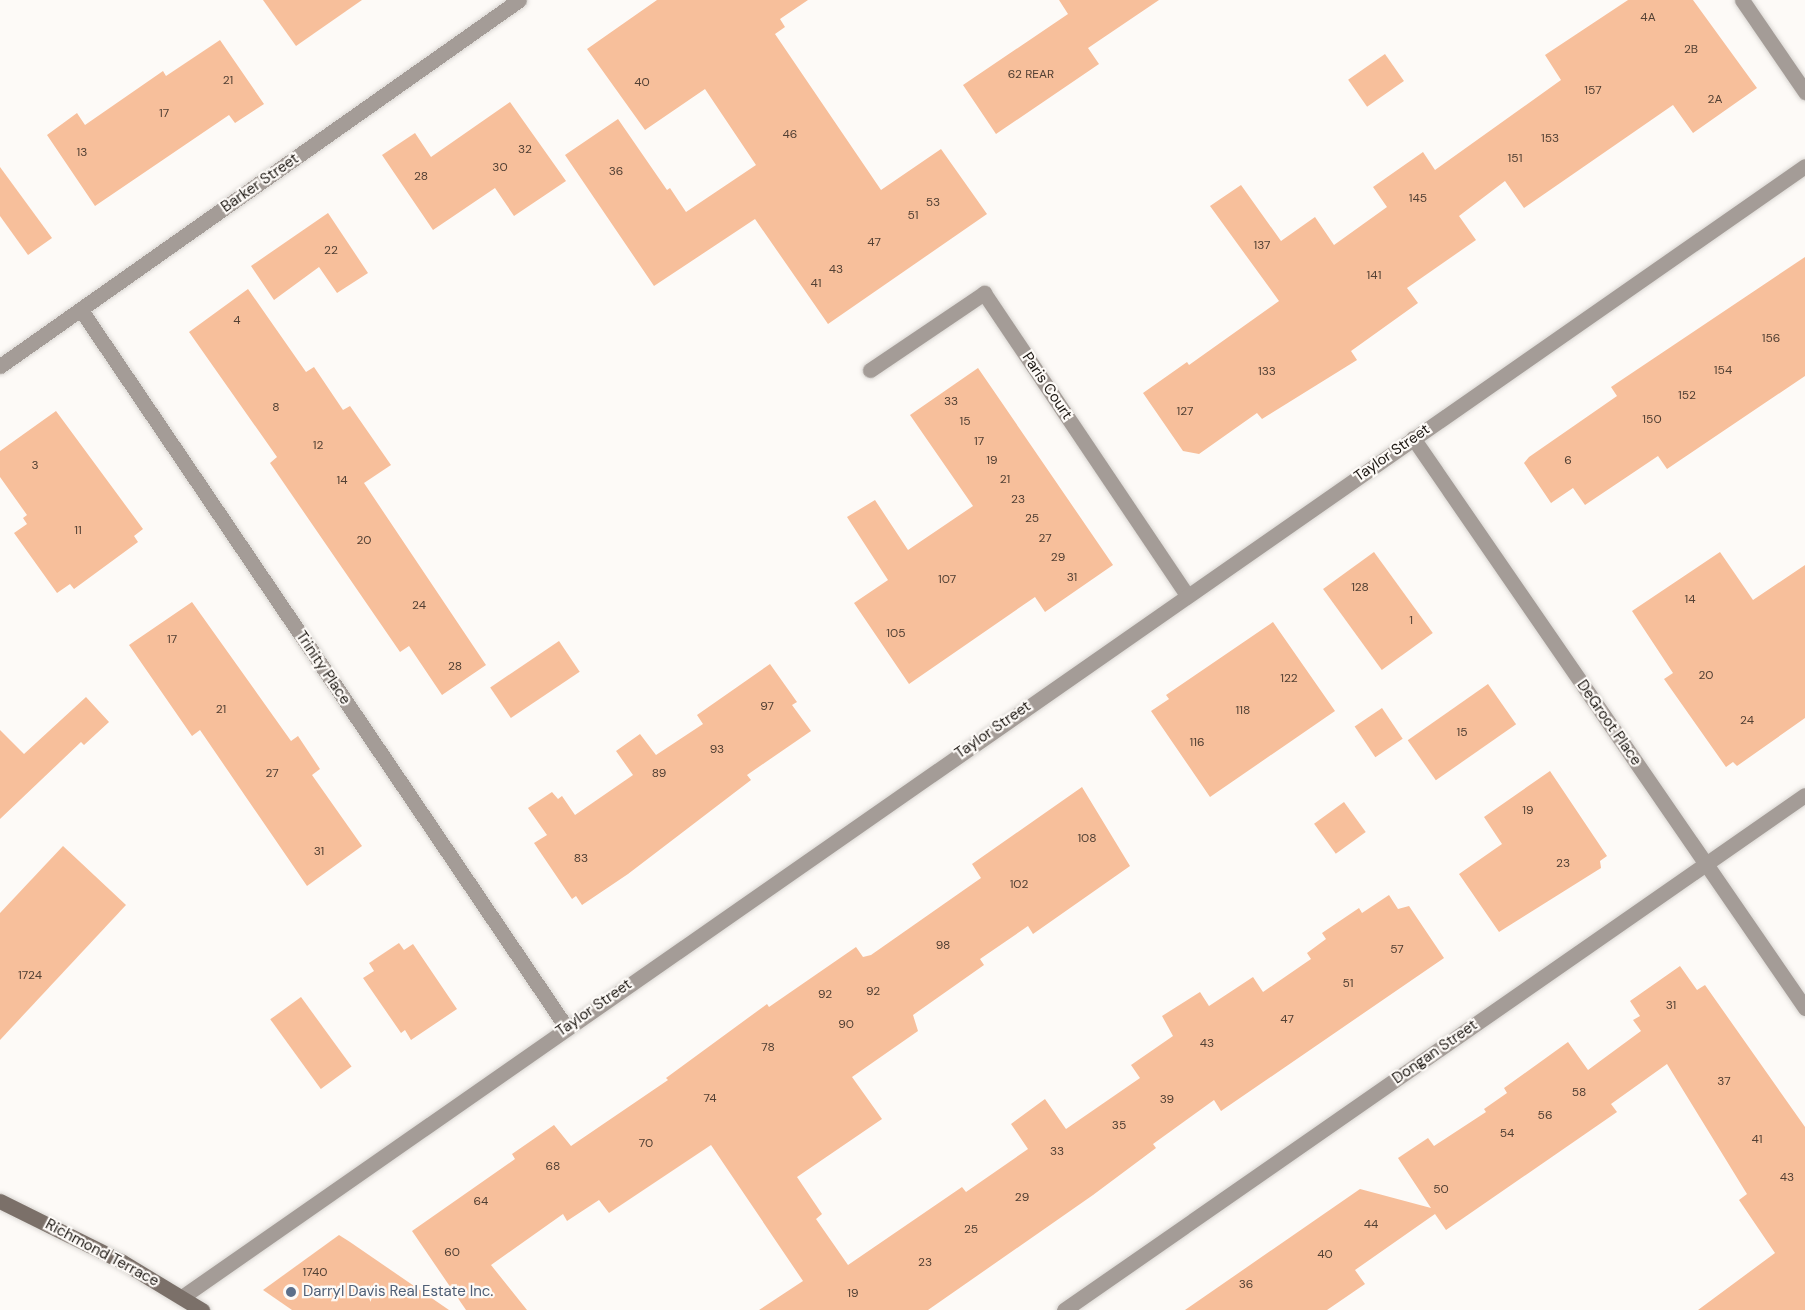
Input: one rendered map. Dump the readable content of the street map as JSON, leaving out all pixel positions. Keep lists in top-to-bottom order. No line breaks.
{"streets":{"main road":["Richmond Terrace"],"street":["Barker Street","Paris Court","Taylor Street","Trinity Place","DeGroot Place","Dongan Street"]},"crossings":[["Barker Street","Trinity Place"],["Paris Court","Taylor Street"],["Taylor Street","Trinity Place"],["Taylor Street","DeGroot Place"],["Taylor Street","Richmond Terrace"],["DeGroot Place","Dongan Street"]],"places":["Darryl Davis Real Estate Inc."],"house_numbers":["4A","2B","62 REAR","21","40","157","2A","17","46","153","32","13","151","30","36","28","145","53","51","47","137","22","43","141","41","4","156","154","133","152","33","8","127","150","15","17","12","19","6","3","21","14","23","25","11","27","20","29","31","107","128","14","24","1","105","17","28","20","122","97","21","118","24","15","116","93","27","89","19","108","31","83","23","102","98","57","1724","51","92","92","31","47","90","43","78","37","58","74","39","56","35","54","41","70","33","68","43","50","29","64","44","25","60","40","23","1740","36","19"]}
